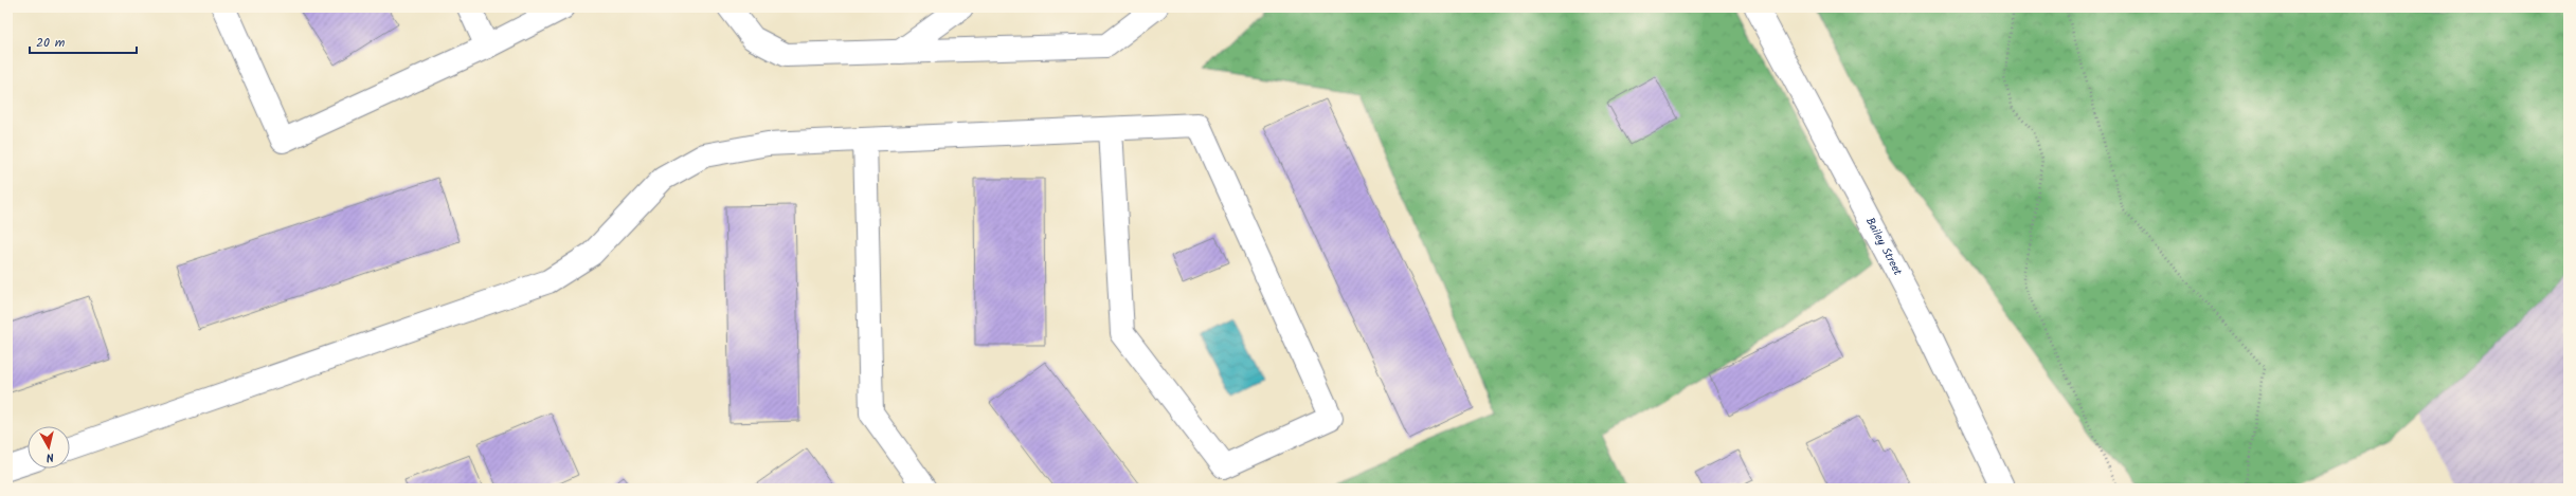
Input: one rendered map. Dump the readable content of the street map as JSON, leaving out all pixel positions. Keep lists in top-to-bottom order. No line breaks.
{"streets":{"street":["Bailey Street"]},"scale_bar":"20 m","north":"bottom"}
